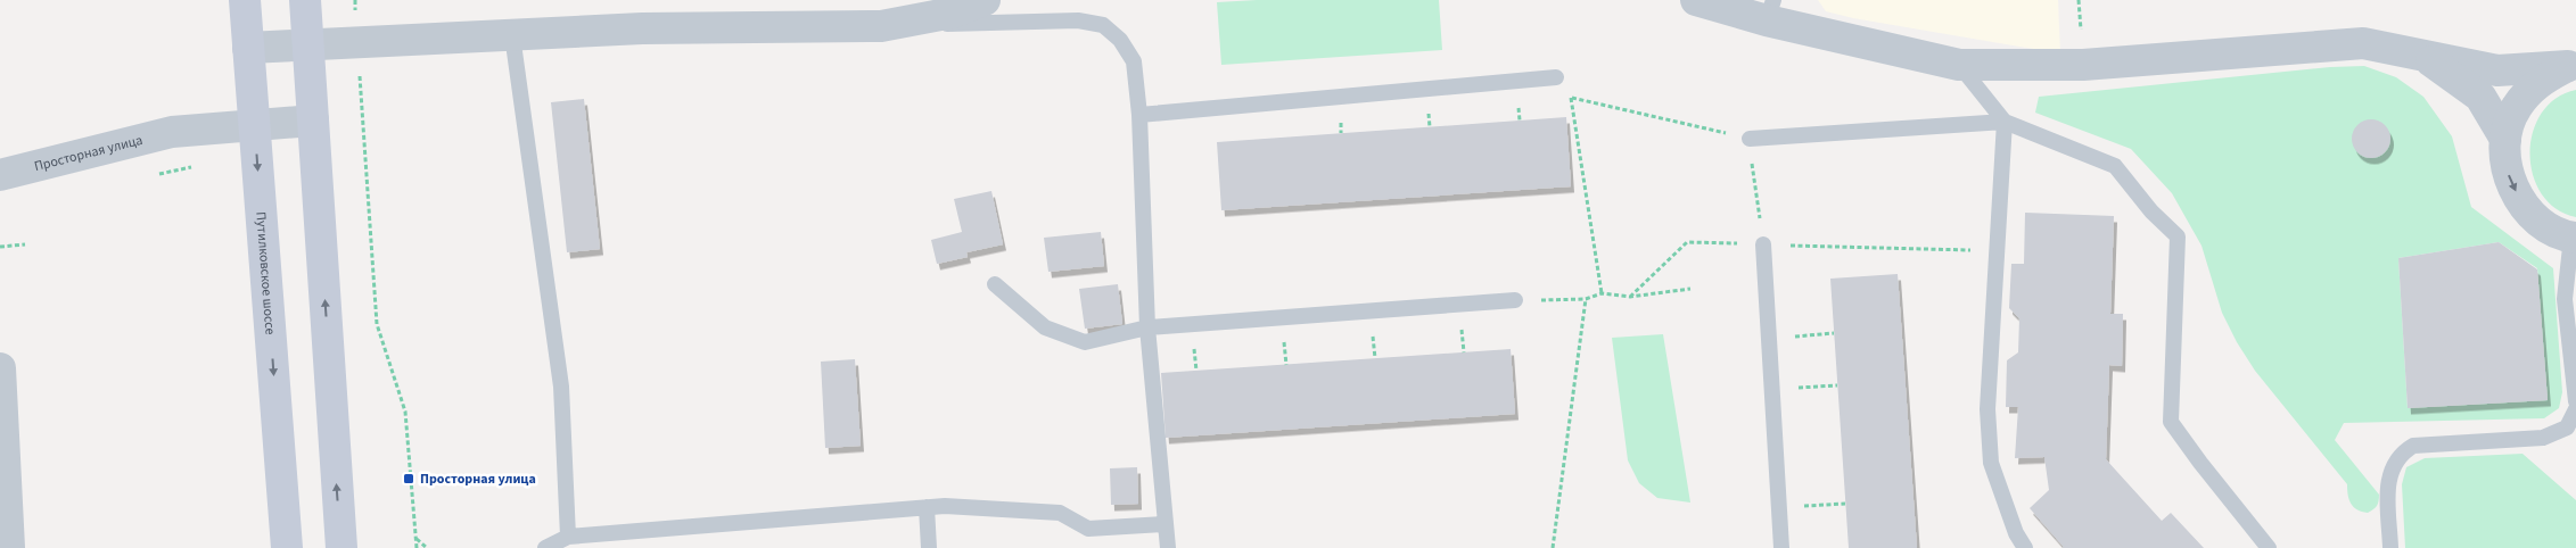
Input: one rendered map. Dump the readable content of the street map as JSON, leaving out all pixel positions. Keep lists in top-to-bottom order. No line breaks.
{"streets":{"main road":["Путилковское шоссе"],"street":["Просторная улица"]},"crossings":[["Просторная улица","Путилковское шоссе"]],"places":{"transit":["Просторная улица"]}}
